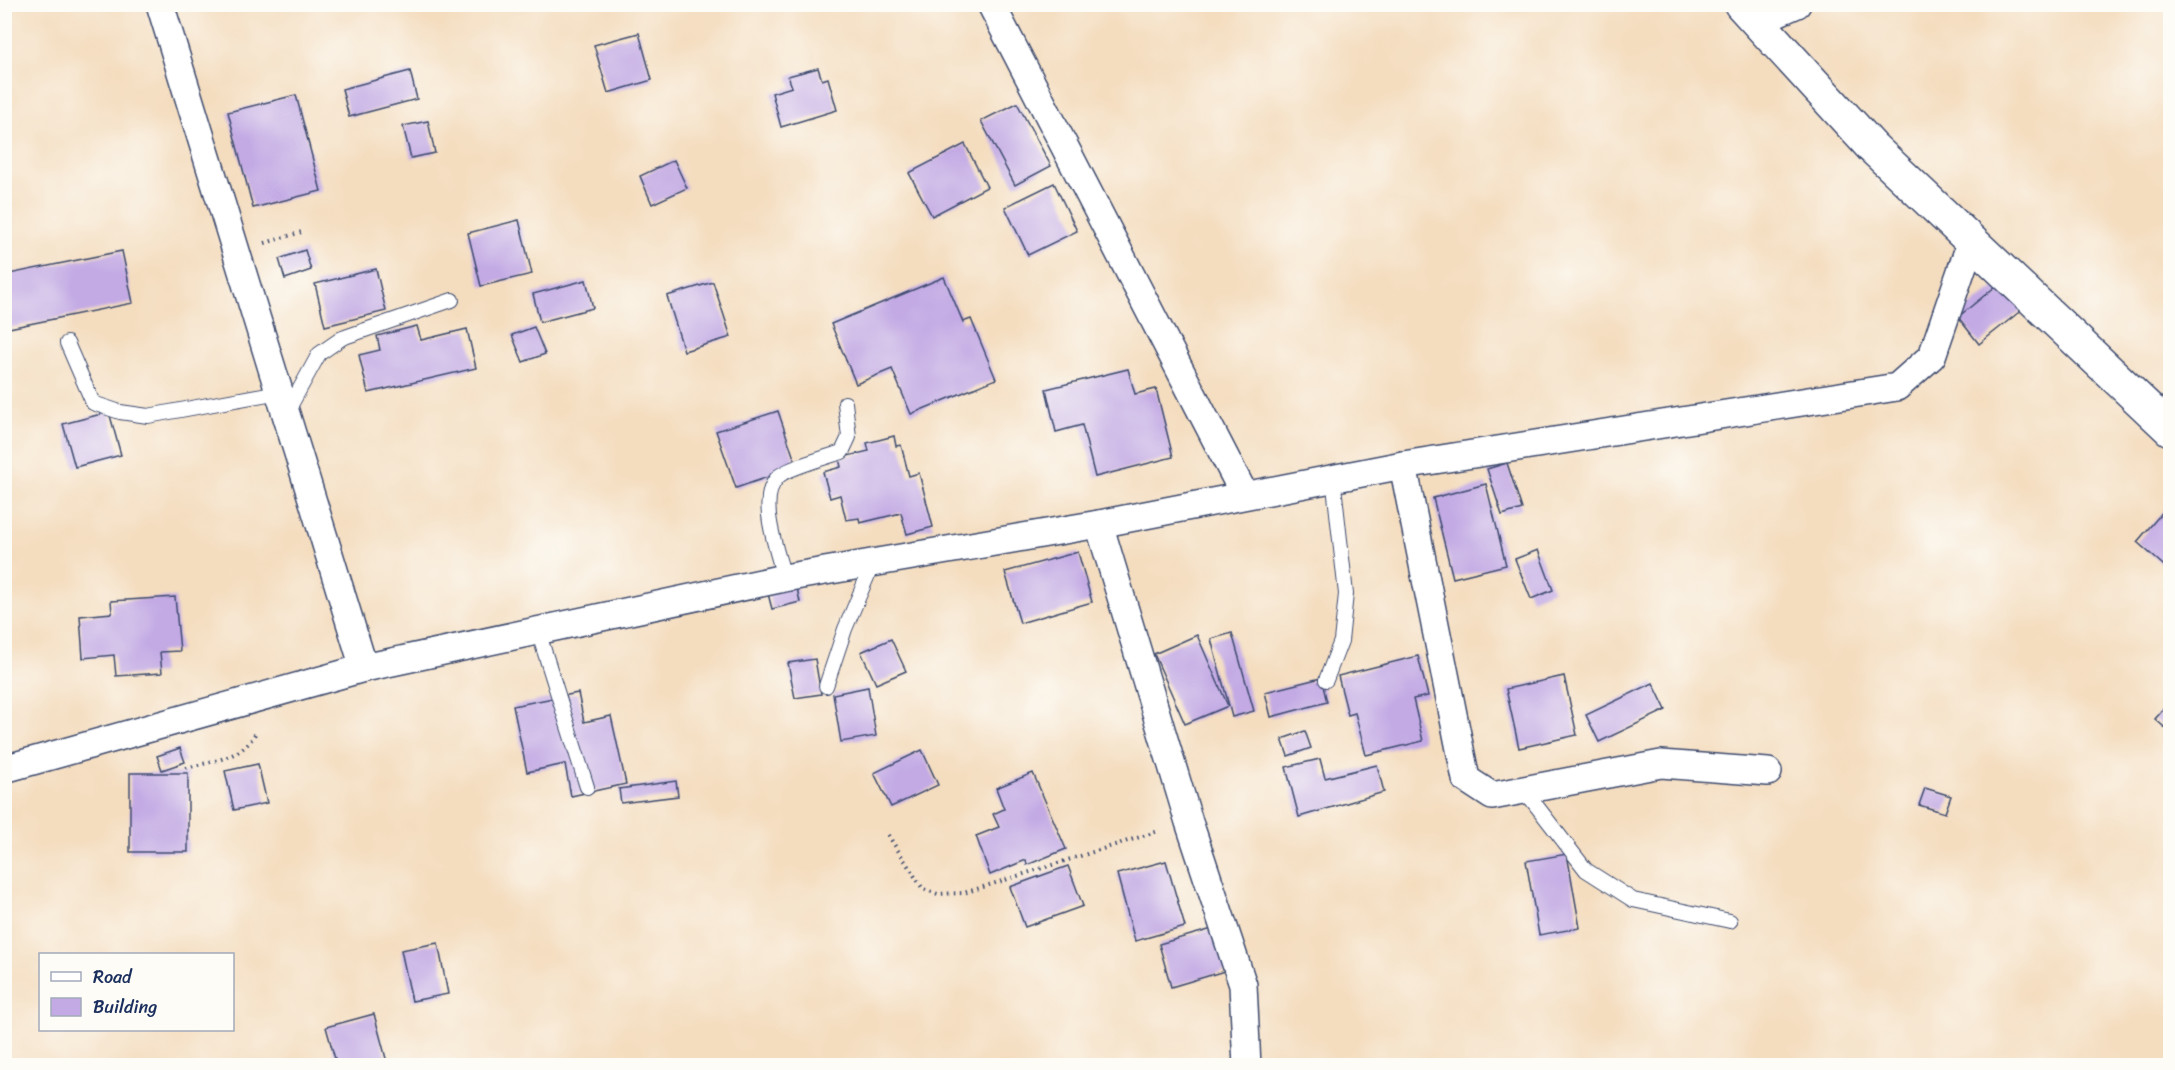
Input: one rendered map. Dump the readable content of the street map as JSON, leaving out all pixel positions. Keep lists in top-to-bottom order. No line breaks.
{"legend":["Road","Building"]}
